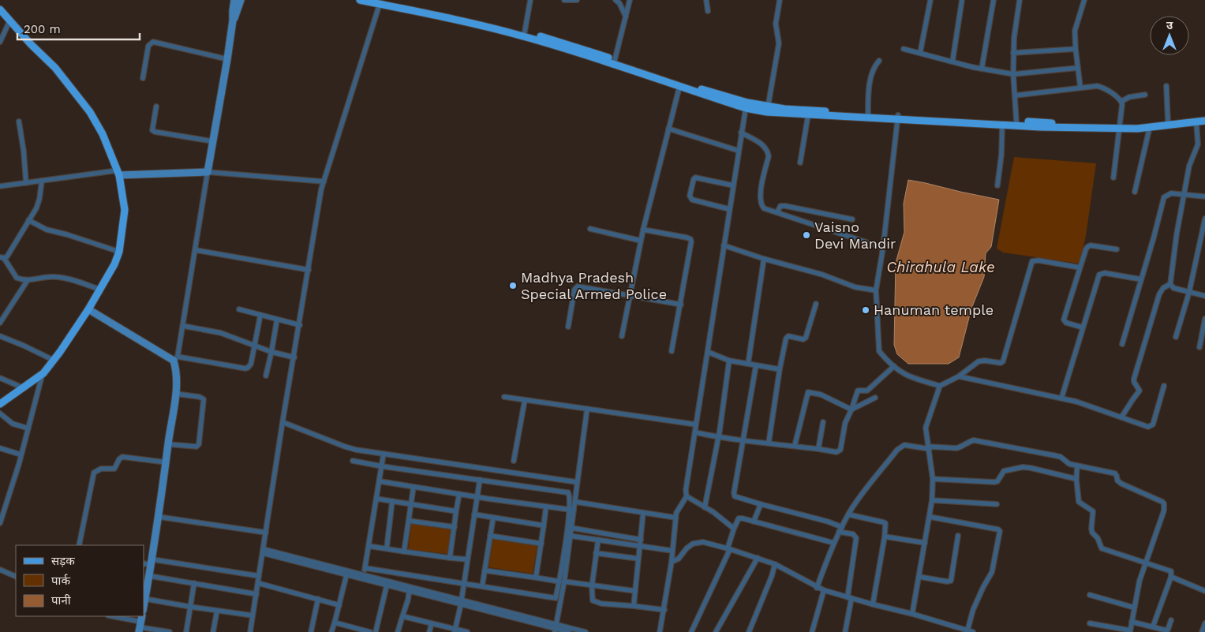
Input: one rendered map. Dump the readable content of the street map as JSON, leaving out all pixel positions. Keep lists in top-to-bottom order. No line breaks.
{"water":["Chirahula Lake"],"places":["Vaisno Devi Mandir","Madhya Pradesh Special Armed Police","Hanuman temple"],"legend":["सड़क","पार्क","पानी"],"scale_bar":"200 m","north":"top"}
